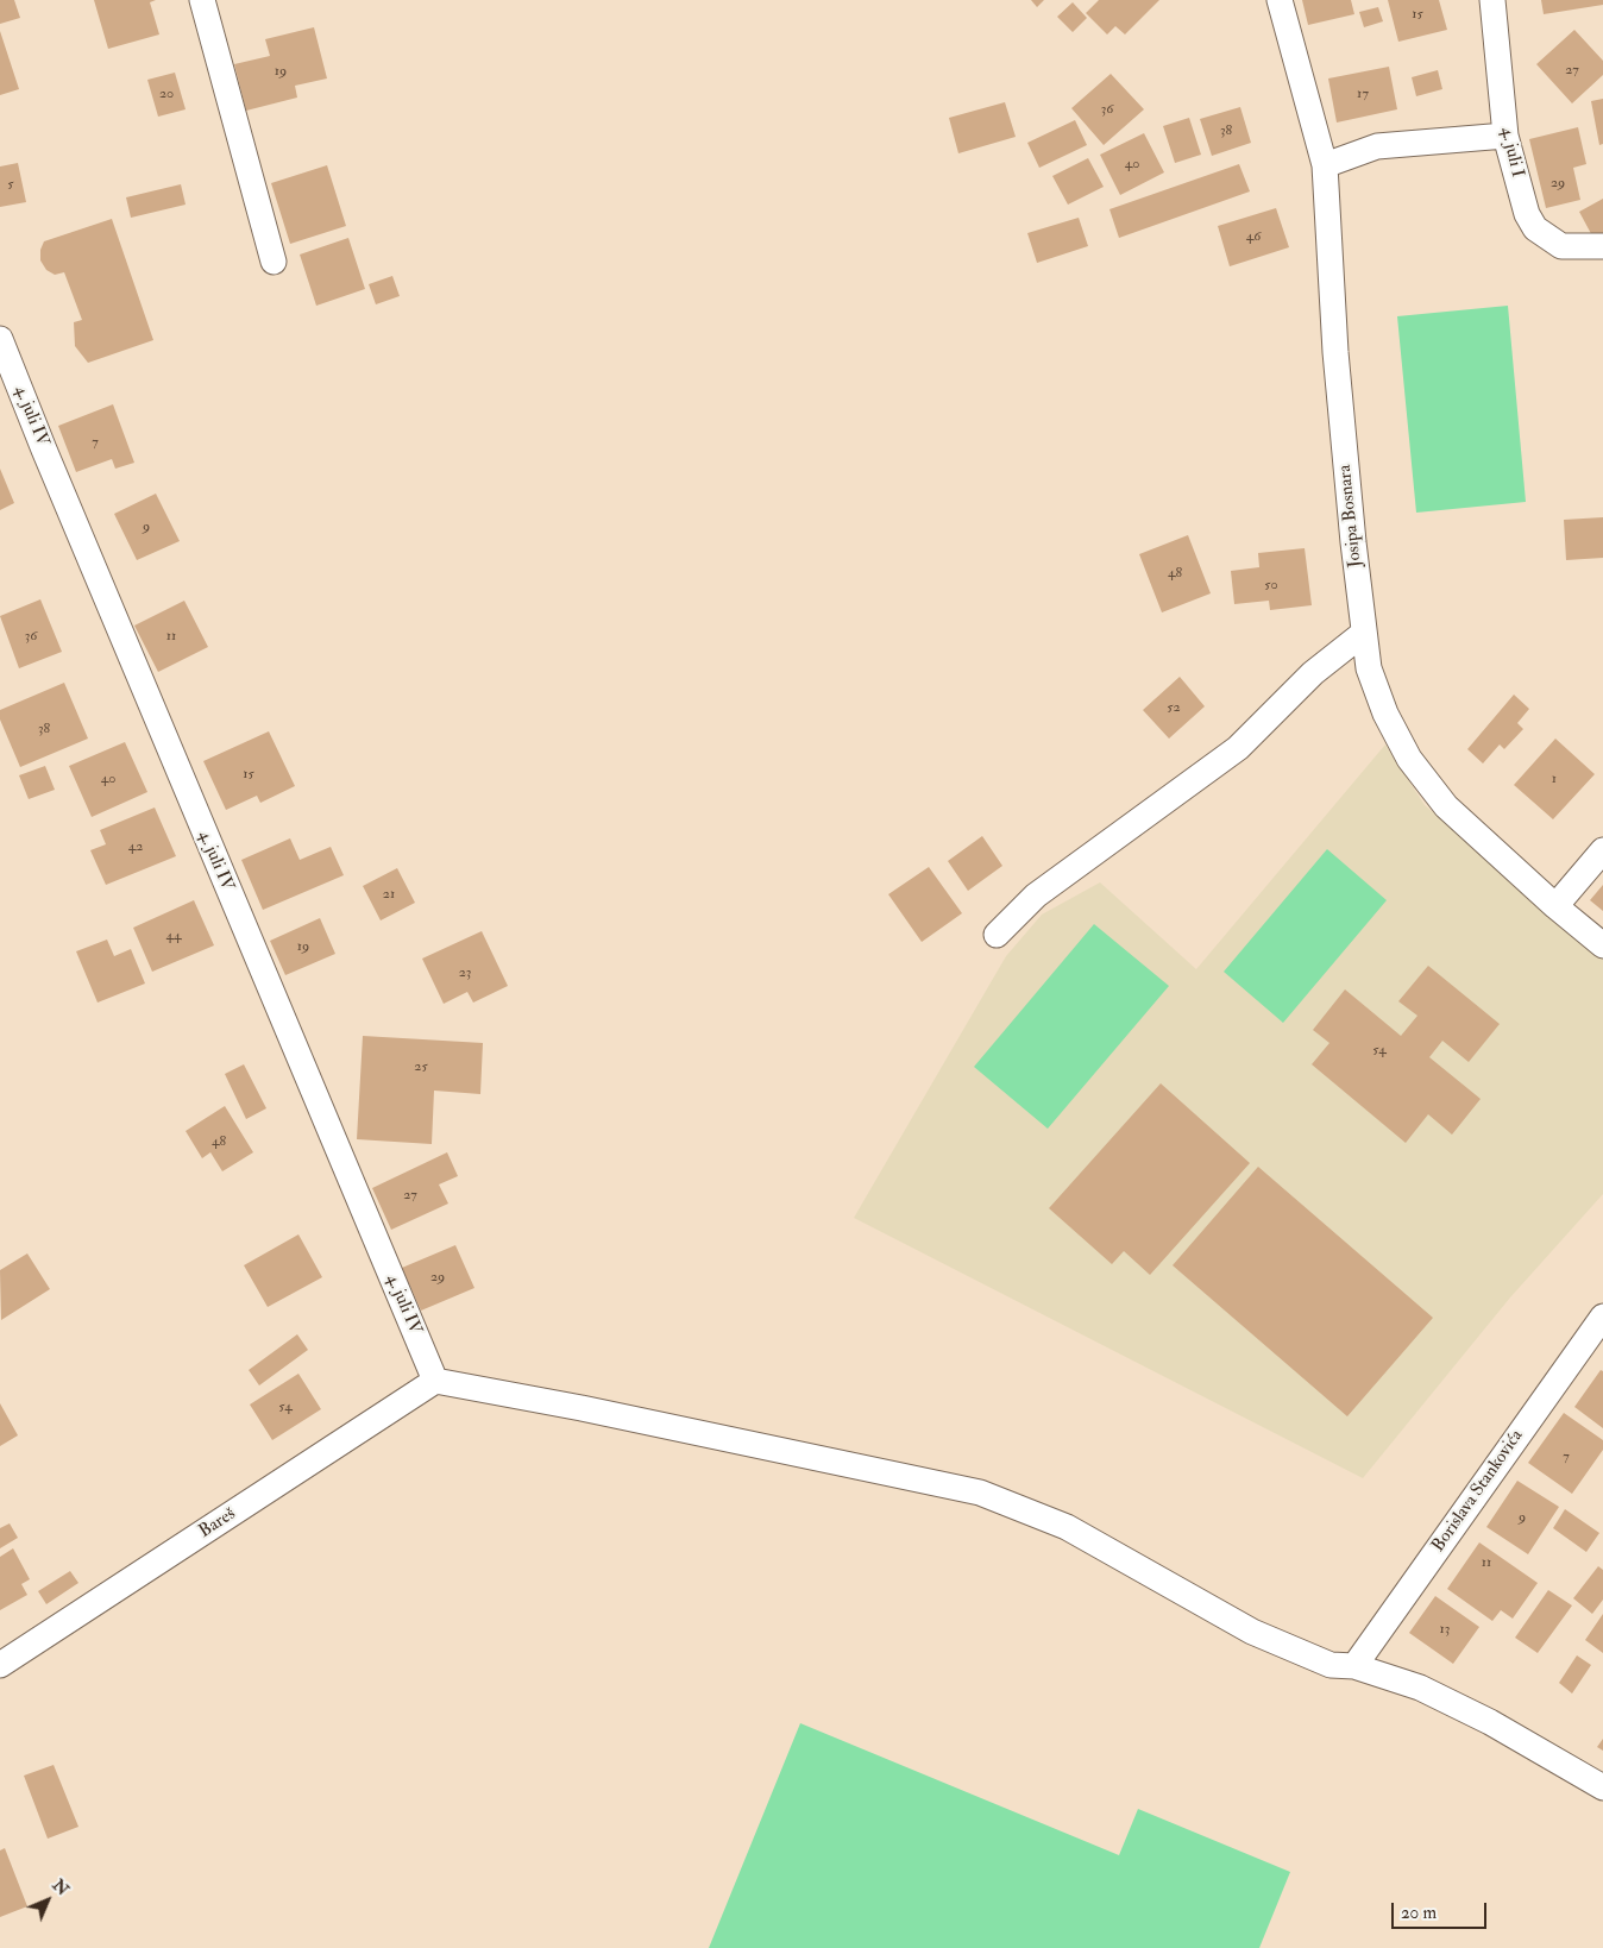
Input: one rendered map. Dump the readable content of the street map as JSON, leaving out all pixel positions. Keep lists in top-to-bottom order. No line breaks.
{"streets":{"street":["4. juli I","4. juli IV","Josipa Bosnara","Borislava Stankovića","Bareš"]},"crossings":[["4. juli IV","Bareš"]],"house_numbers":["15","27","19","20","17","36","38","40","29","5","46","7","9","48","50","36","11","52","38","15","40","1","42","21","44","19","23","54","25","48","27","29","54","7","9","11","13"],"scale_bar":"20 m","north":"top right"}
